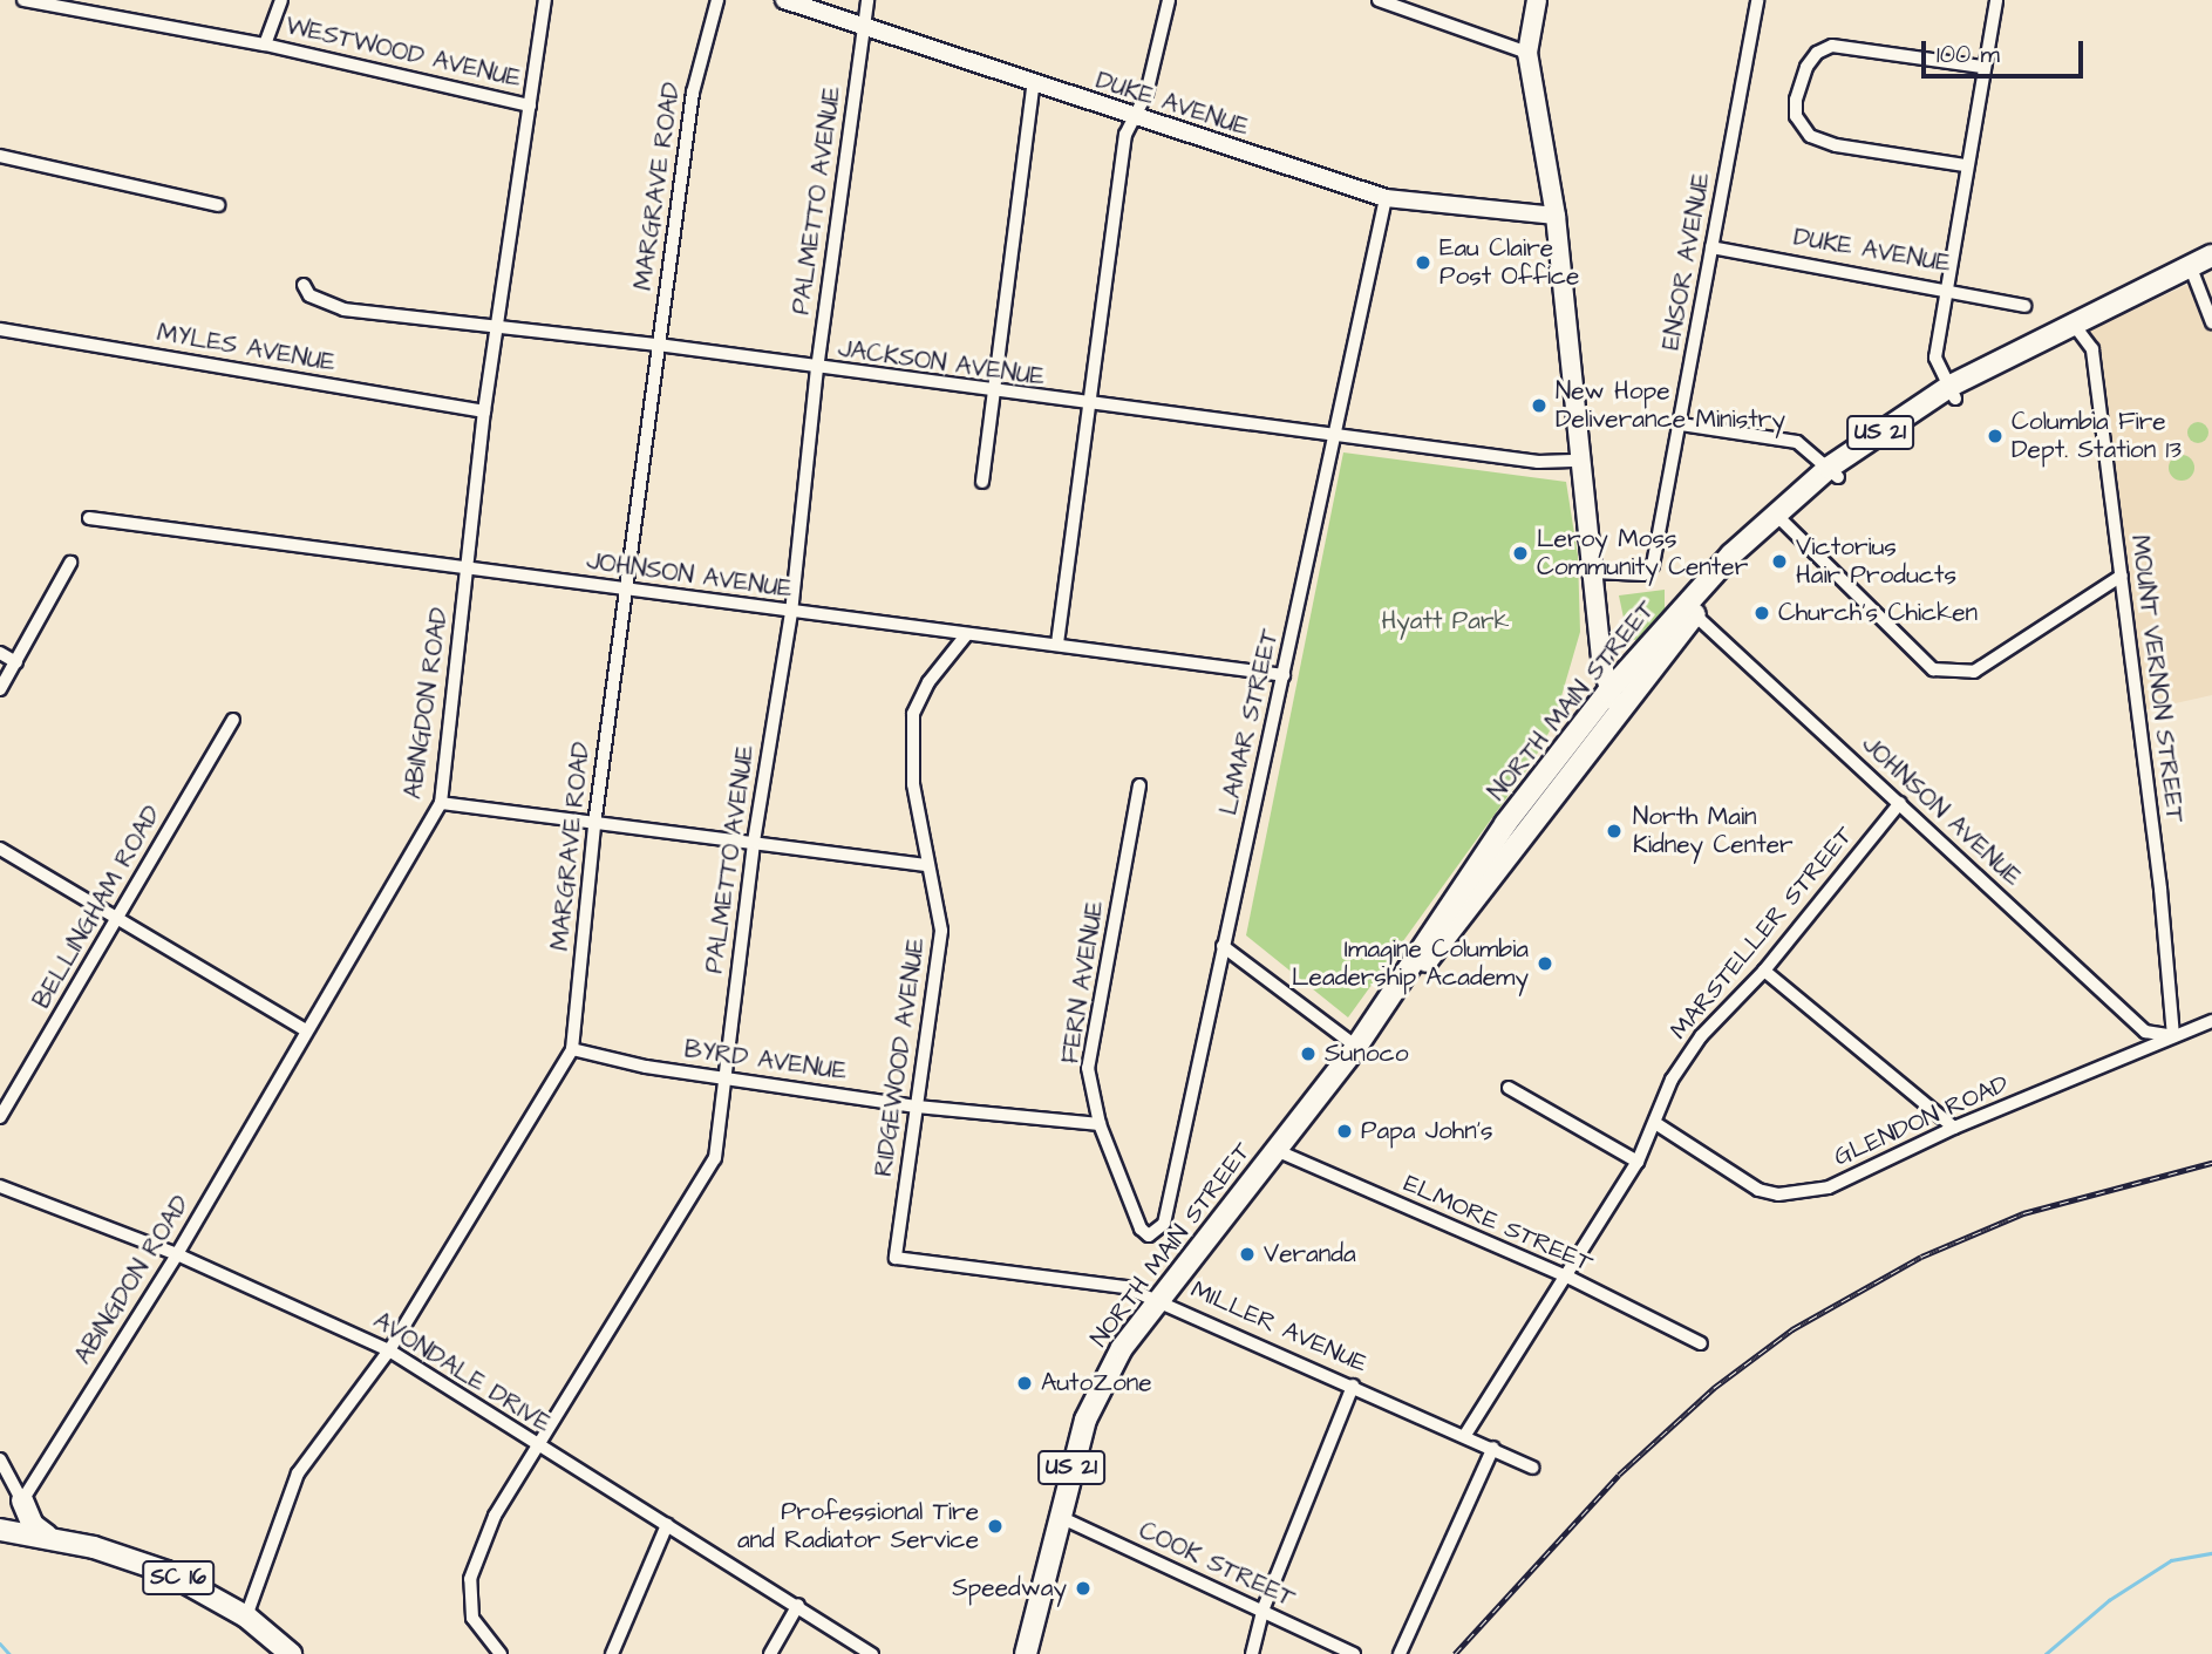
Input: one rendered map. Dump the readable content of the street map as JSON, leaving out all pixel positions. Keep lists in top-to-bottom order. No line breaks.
{"streets":{"main road":["US 21","NORTH MAIN STREET","SC 16"],"street":["WESTWOOD AVENUE","DUKE AVENUE","MARGRAVE ROAD","PALMETTO AVENUE","ENSOR AVENUE","MYLES AVENUE","JACKSON AVENUE","JOHNSON AVENUE","MOUNT VERNON STREET","ABINGDON ROAD","LAMAR STREET","BELLINGHAM ROAD","MARSTELLER STREET","FERN AVENUE","RIDGEWOOD AVENUE","BYRD AVENUE","GLENDON ROAD","ELMORE STREET","MILLER AVENUE","AVONDALE DRIVE","COOK STREET"]},"crossings":[["WESTWOOD AVENUE","ABINGDON ROAD"],["DUKE AVENUE","PALMETTO AVENUE"],["DUKE AVENUE","ENSOR AVENUE"],["DUKE AVENUE","LAMAR STREET"],["MARGRAVE ROAD","JACKSON AVENUE"],["MARGRAVE ROAD","JOHNSON AVENUE"],["MARGRAVE ROAD","BYRD AVENUE"],["MARGRAVE ROAD","AVONDALE DRIVE"],["MARGRAVE ROAD","SC 16"],["PALMETTO AVENUE","JACKSON AVENUE"],["PALMETTO AVENUE","JOHNSON AVENUE"],["PALMETTO AVENUE","BYRD AVENUE"],["PALMETTO AVENUE","AVONDALE DRIVE"],["MYLES AVENUE","ABINGDON ROAD"],["JACKSON AVENUE","ABINGDON ROAD"],["JACKSON AVENUE","LAMAR STREET"],["JOHNSON AVENUE","MOUNT VERNON STREET"],["JOHNSON AVENUE","NORTH MAIN STREET"],["JOHNSON AVENUE","ABINGDON ROAD"],["JOHNSON AVENUE","LAMAR STREET"],["JOHNSON AVENUE","MARSTELLER STREET"],["JOHNSON AVENUE","RIDGEWOOD AVENUE"],["JOHNSON AVENUE","GLENDON ROAD"],["MOUNT VERNON STREET","NORTH MAIN STREET"],["MOUNT VERNON STREET","GLENDON ROAD"],["NORTH MAIN STREET","ELMORE STREET"],["NORTH MAIN STREET","MILLER AVENUE"],["NORTH MAIN STREET","COOK STREET"],["ABINGDON ROAD","AVONDALE DRIVE"],["LAMAR STREET","FERN AVENUE"],["MARSTELLER STREET","GLENDON ROAD"],["MARSTELLER STREET","ELMORE STREET"],["MARSTELLER STREET","MILLER AVENUE"],["FERN AVENUE","BYRD AVENUE"],["RIDGEWOOD AVENUE","BYRD AVENUE"],["RIDGEWOOD AVENUE","MILLER AVENUE"]],"parks":["Hyatt Park"],"places":["Eau Claire Post Office","New Hope Deliverance Ministry","Columbia Fire Dept. Station 13","Leroy Moss Community Center","Victorius Hair Products","Church's Chicken","North Main Kidney Center","Imagine Columbia Leadership Academy","Sunoco","Papa John's","Veranda","AutoZone","Professional Tire and Radiator Service","Speedway"],"scale_bar":"100 m"}
